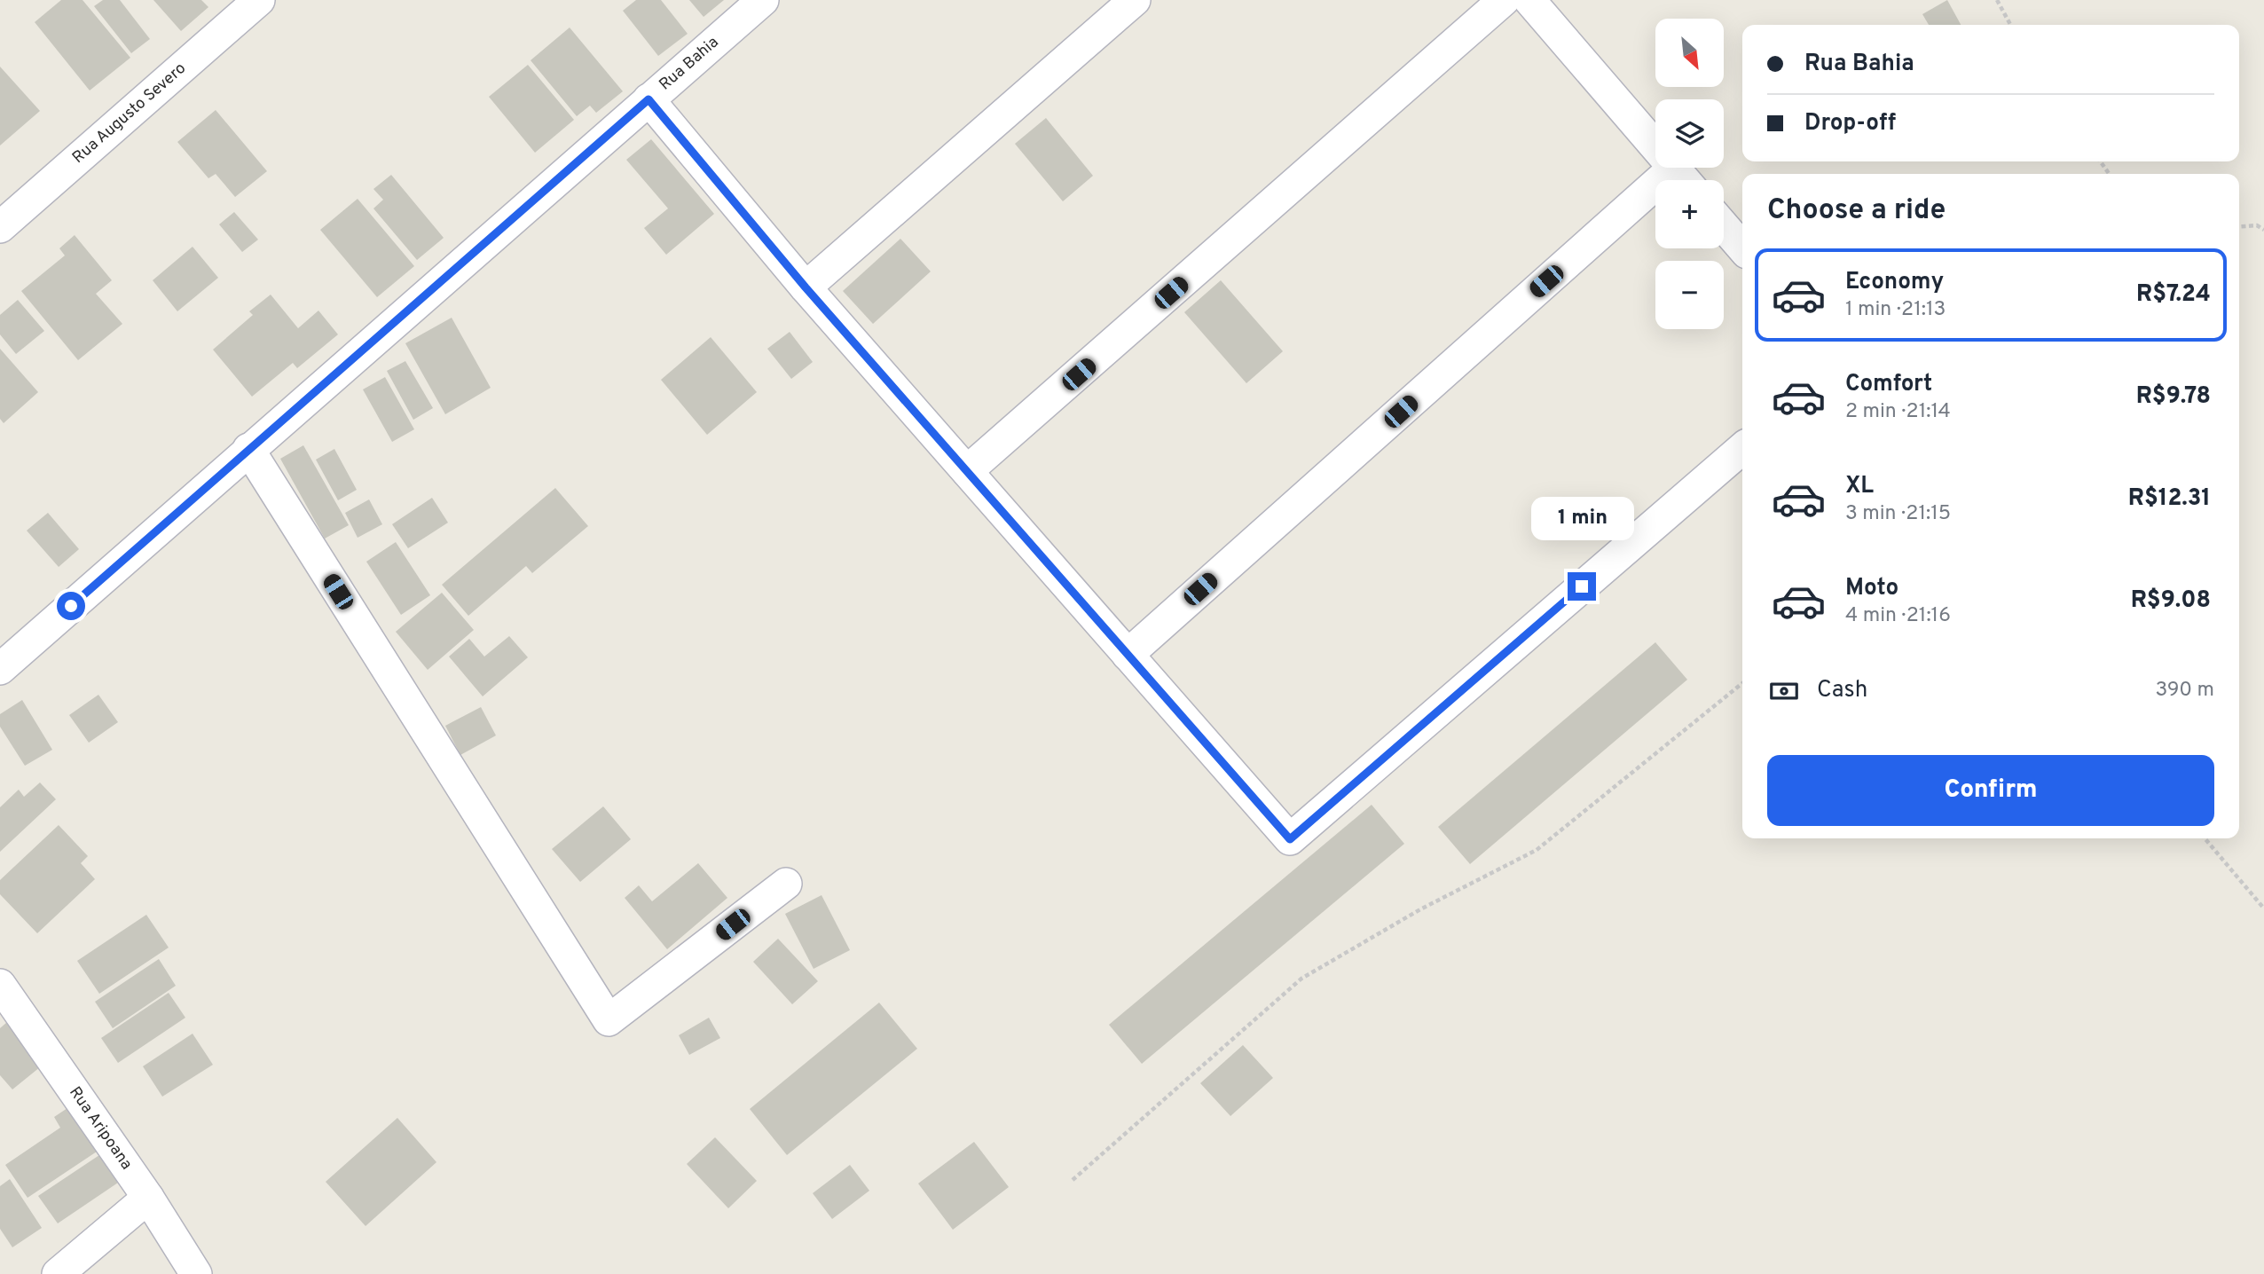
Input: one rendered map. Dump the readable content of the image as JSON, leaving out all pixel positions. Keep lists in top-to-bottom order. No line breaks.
{"streets":{"street":["Rua Bahia","Rua Augusto Severo","Rua Aripoana"]},"north":"bottom right","page":{"map_buttons":["+","−"],"banner":["Rua Bahia","Drop-off"],"heading":"Choose a ride","list":[{"name":"Economy","note":"1 min · 21:13","value":"R$7.24"},{"name":"Comfort","note":"2 min · 21:14","value":"R$9.78"},{"name":"XL","note":"3 min · 21:15","value":"R$12.31"},{"name":"Moto","note":"4 min · 21:16","value":"R$9.08"}],"bubble":"1 min","pay":["Cash","390 m"],"buttons":"Confirm"}}
